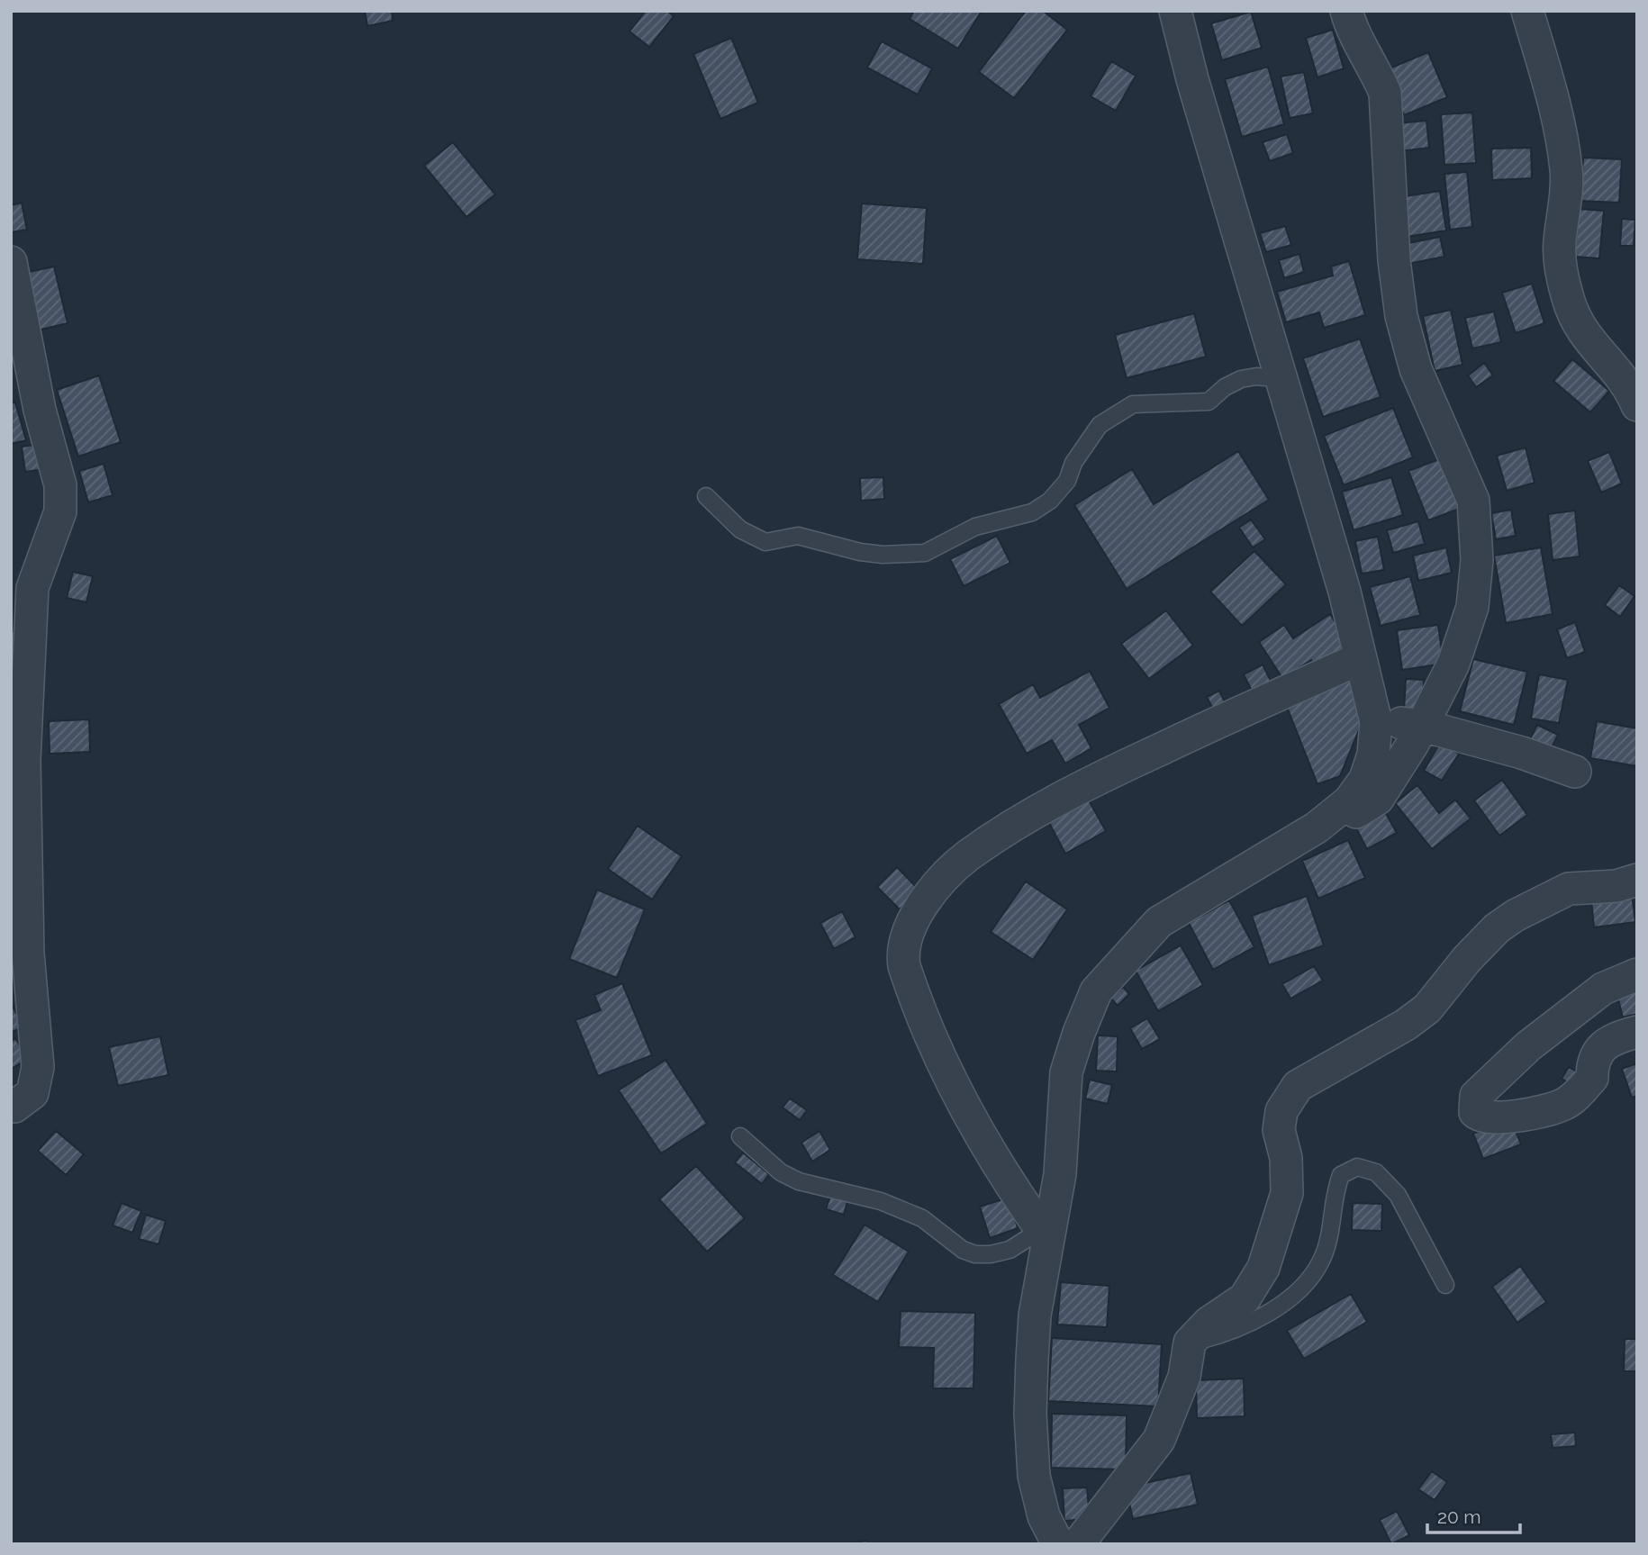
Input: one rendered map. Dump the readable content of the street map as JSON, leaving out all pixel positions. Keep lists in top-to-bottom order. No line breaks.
{"scale_bar":"20 m"}
